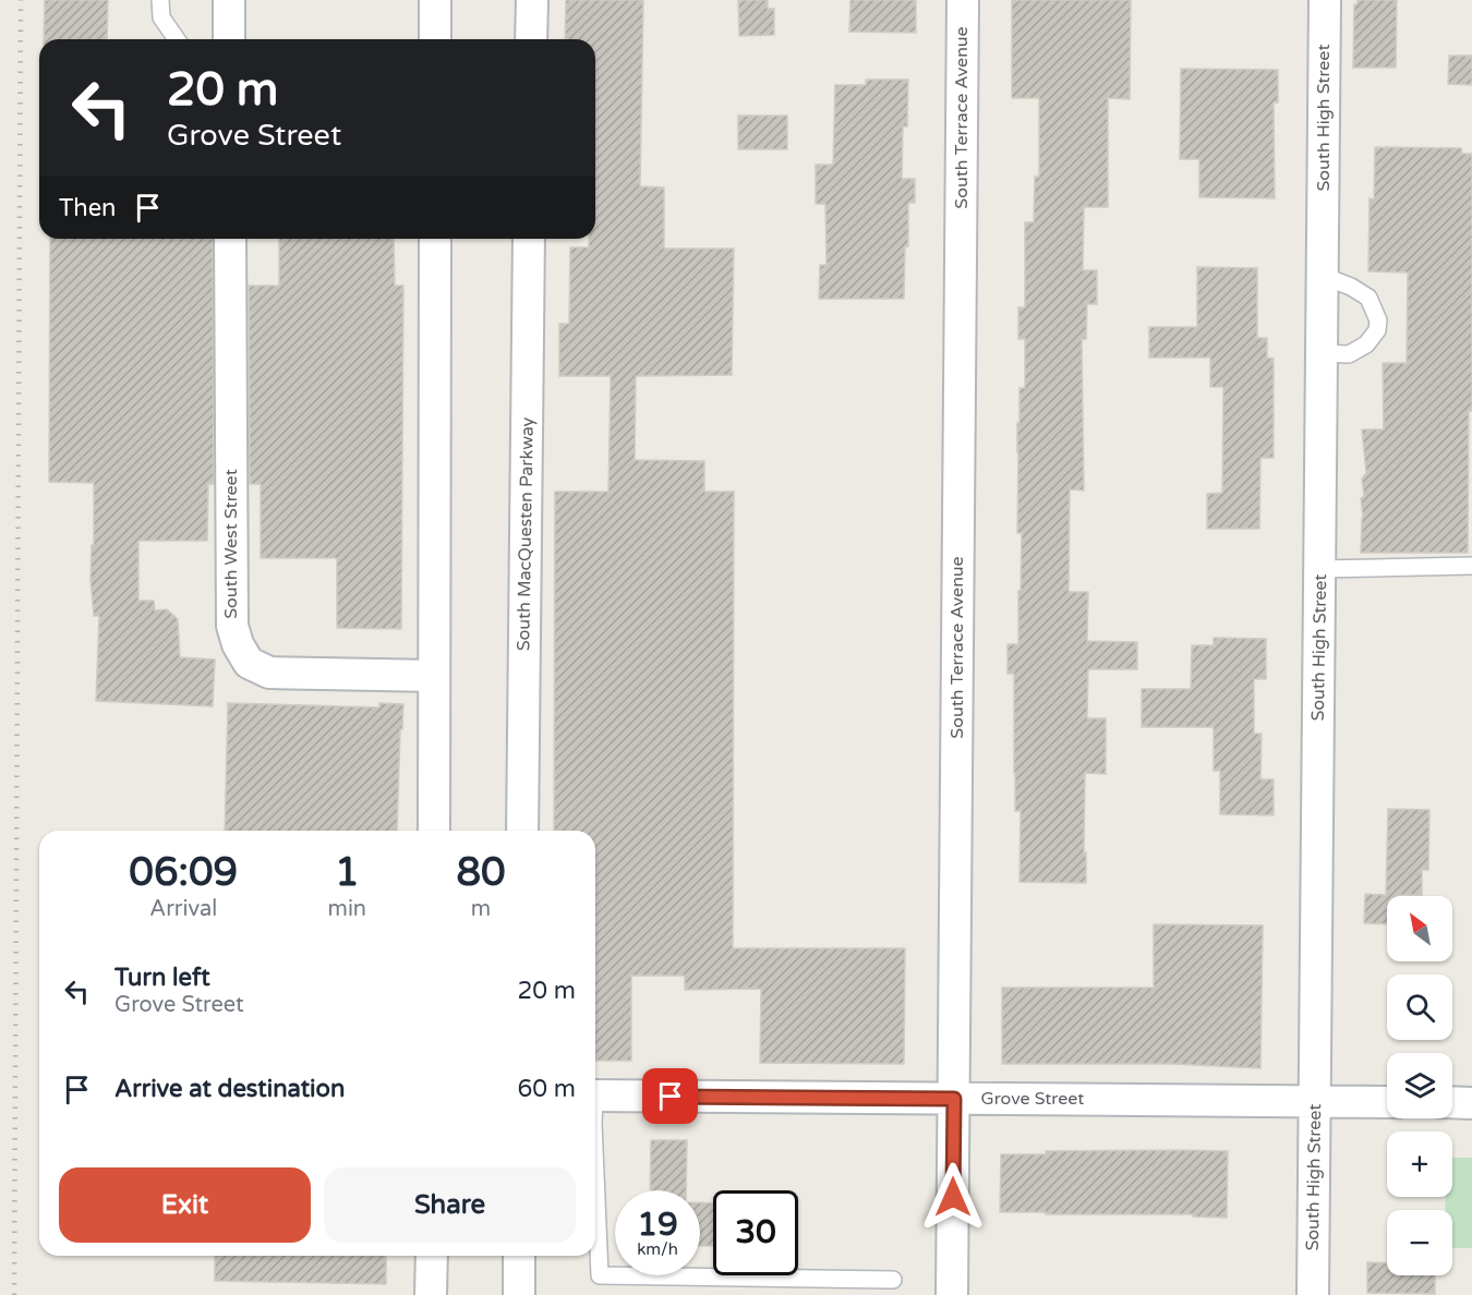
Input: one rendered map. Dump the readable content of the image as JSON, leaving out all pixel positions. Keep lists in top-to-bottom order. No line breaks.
{"streets":{"street":["South Terrace Avenue","South High Street","South MacQuesten Parkway","South West Street","Grove Street"]},"crossings":[["South Terrace Avenue","Grove Street"],["South High Street","Grove Street"]],"north":"top left","page":{"turn":["20 m","Grove Street"],"then":"Then","eta":["06:09","Arrival","1","min","80","m"],"map_buttons":["+","−"],"list":[{"name":"Turn left","note":"Grove Street","value":"20 m"},{"name":"Arrive at destination","value":"60 m"}],"buttons":["Exit","Share"],"speed":"19 km/h","limit":"30"}}
